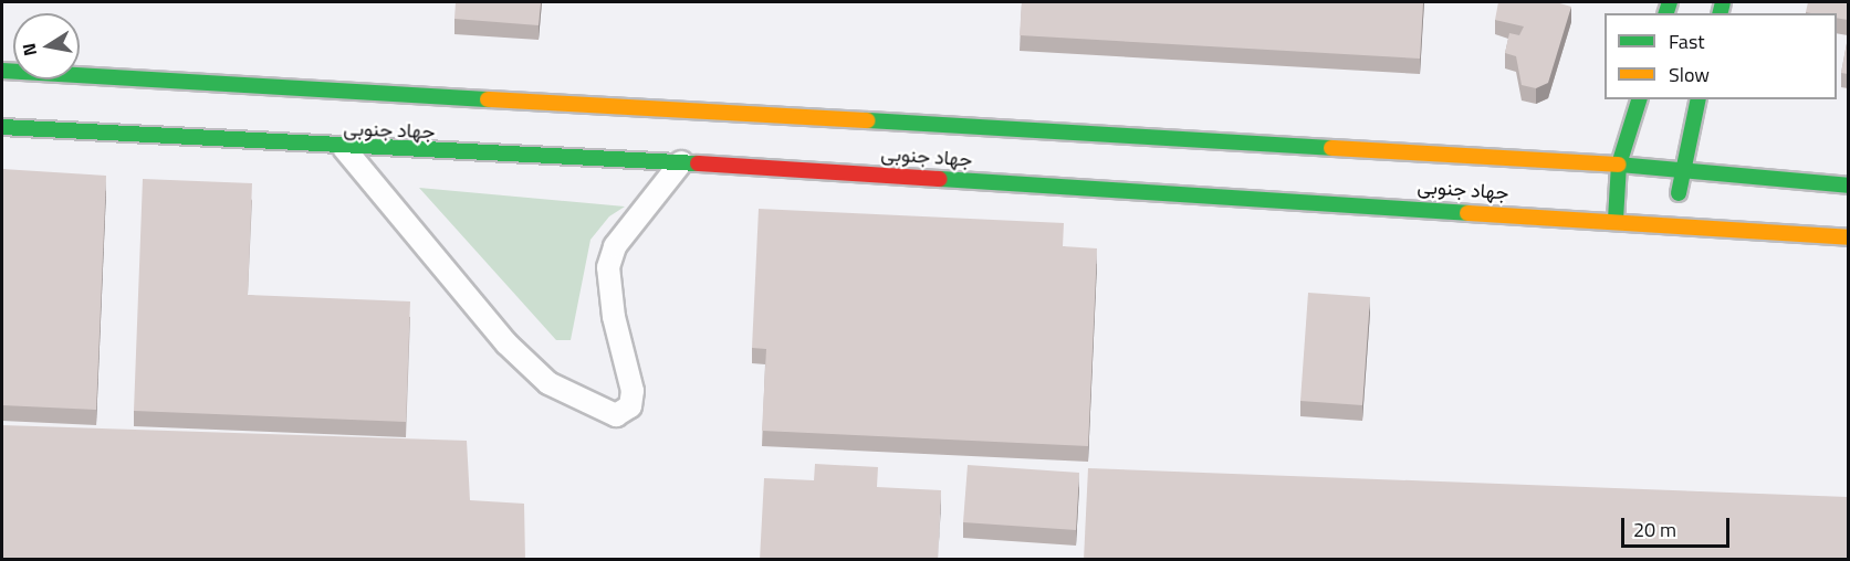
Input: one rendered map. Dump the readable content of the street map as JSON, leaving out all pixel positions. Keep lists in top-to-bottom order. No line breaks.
{"streets":{"street":["جهاد جنوبی"]},"legend":["Fast","Slow"],"scale_bar":"20 m","north":"left"}
